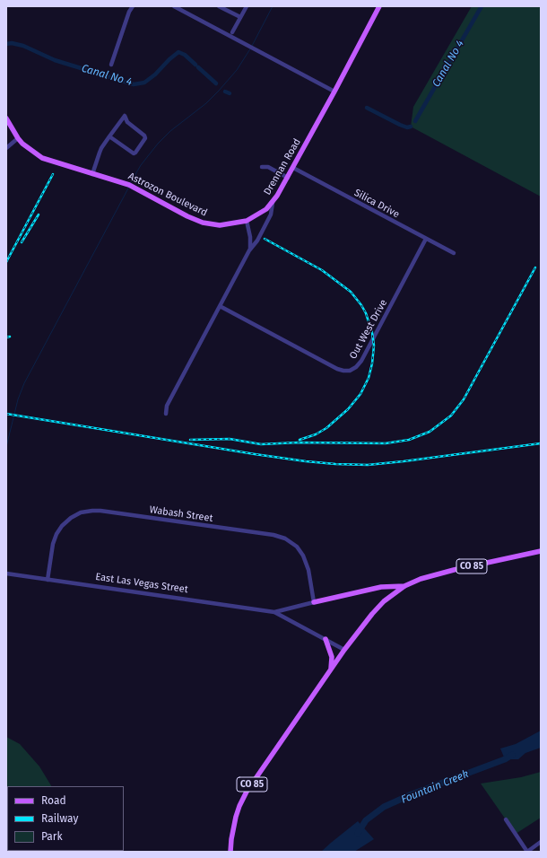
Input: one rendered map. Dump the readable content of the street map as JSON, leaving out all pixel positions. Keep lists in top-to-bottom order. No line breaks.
{"streets":{"main road":["Drennan Road","Astrozon Boulevard","CO 85"],"street":["Silica Drive","Out West Drive","Wabash Street","East Las Vegas Street"]},"crossings":[["Drennan Road","Astrozon Boulevard"],["Drennan Road","Silica Drive"],["Drennan Road","Out West Drive"],["Silica Drive","Out West Drive"],["Wabash Street","East Las Vegas Street"],["CO 85","East Las Vegas Street"]],"water":["Canal No 4","Fountain Creek"],"legend":["Road","Railway","Park"]}
